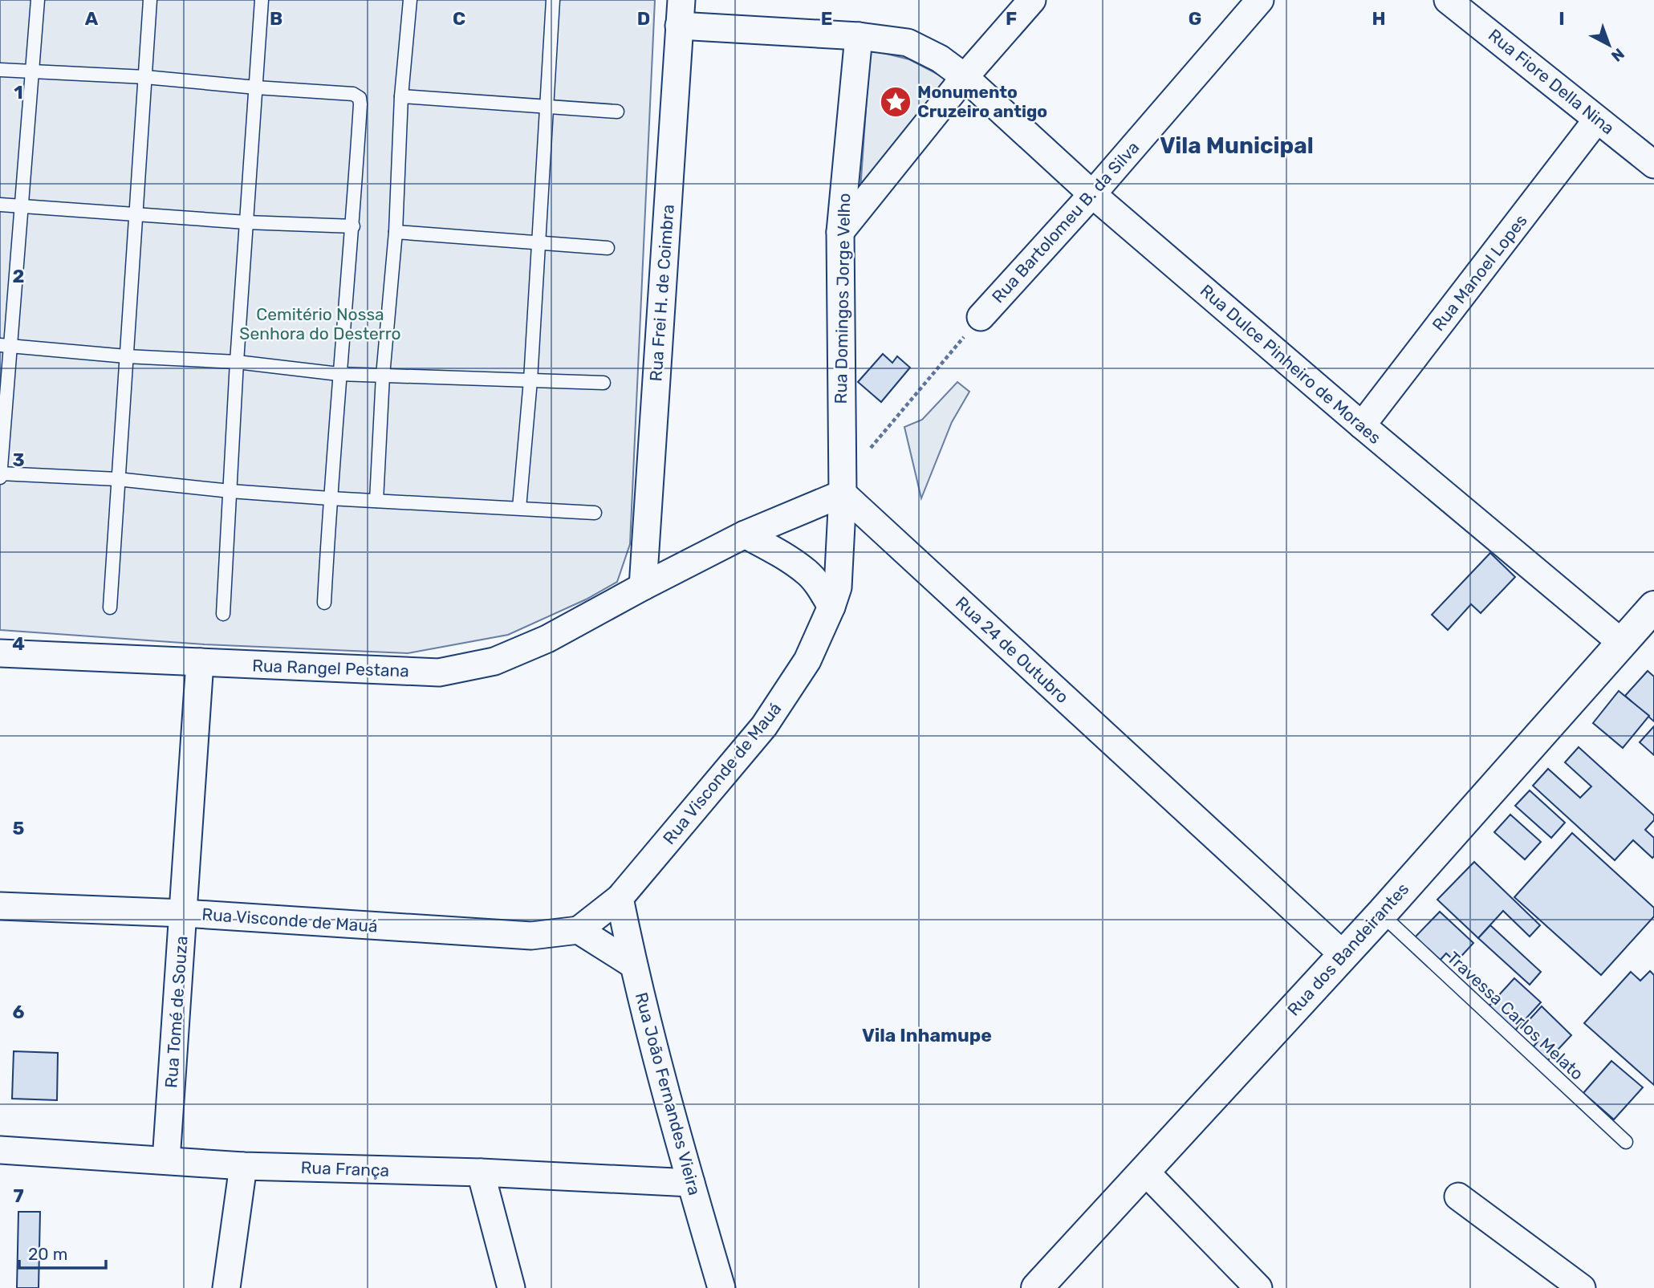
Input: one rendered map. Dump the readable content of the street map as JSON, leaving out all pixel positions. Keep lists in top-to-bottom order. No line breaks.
{"streets":{"street":["Rua Fiore Della Nina","Rua Bartolomeu B. da Silva","Rua Manoel Lopes","Rua Frei H. de Coimbra","Rua Domingos Jorge Velho","Rua Dulce Pinheiro de Moraes","Rua 24 de Outubro","Rua Rangel Pestana","Rua Visconde de Mauá","Rua dos Bandeirantes","Rua Tomé de Souza","Rua João Fernandes Vieira","Rua França"],"lane":["Travessa Carlos Melato"]},"crossings":[["Rua Fiore Della Nina","Rua Manoel Lopes"],["Rua Bartolomeu B. da Silva","Rua Dulce Pinheiro de Moraes"],["Rua Manoel Lopes","Rua Dulce Pinheiro de Moraes"],["Rua Frei H. de Coimbra","Rua Dulce Pinheiro de Moraes"],["Rua Frei H. de Coimbra","Rua Rangel Pestana"],["Rua Domingos Jorge Velho","Rua Dulce Pinheiro de Moraes"],["Rua Domingos Jorge Velho","Rua 24 de Outubro"],["Rua Domingos Jorge Velho","Rua Visconde de Mauá"],["Rua Dulce Pinheiro de Moraes","Rua dos Bandeirantes"],["Rua 24 de Outubro","Rua Visconde de Mauá"],["Rua 24 de Outubro","Rua dos Bandeirantes"],["Rua Rangel Pestana","Rua Tomé de Souza"],["Rua Visconde de Mauá","Rua Tomé de Souza"],["Rua Visconde de Mauá","Rua João Fernandes Vieira"],["Rua dos Bandeirantes","Travessa Carlos Melato"],["Rua Tomé de Souza","Rua França"],["Rua João Fernandes Vieira","Rua França"]],"districts":["Vila Municipal","Vila Inhamupe"],"parks":["Cemitério Nossa Senhora do Desterro"],"places":{"place":["Monumento Cruzeiro antigo"]},"scale_bar":"20 m","north":"bottom right","grid":{"columns":["A","B","C","D","E","F","G","H","I"],"rows":["1","2","3","4","5","6","7"]}}
